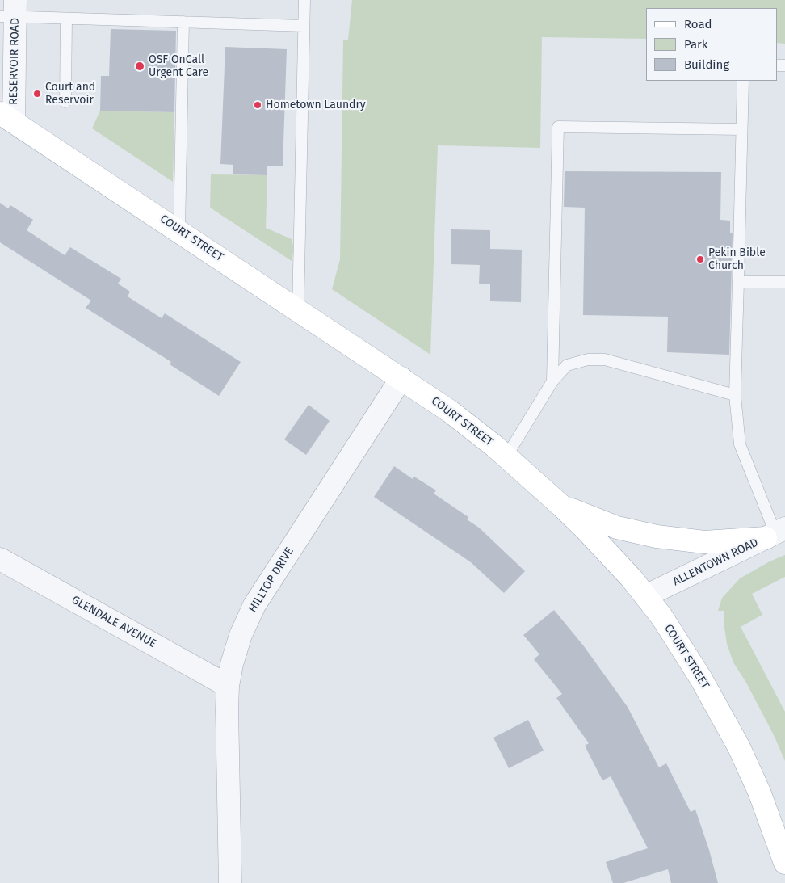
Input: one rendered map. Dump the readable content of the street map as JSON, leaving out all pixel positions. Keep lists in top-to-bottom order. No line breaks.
{"streets":{"main road":["COURT STREET"],"street":["RESERVOIR ROAD","ALLENTOWN ROAD","HILLTOP DRIVE","GLENDALE AVENUE"]},"crossings":[["RESERVOIR ROAD","COURT STREET"],["COURT STREET","ALLENTOWN ROAD"],["COURT STREET","HILLTOP DRIVE"],["HILLTOP DRIVE","GLENDALE AVENUE"]],"places":["OSF OnCall Urgent Care","Court and Reservoir","Hometown Laundry","Pekin Bible Church"],"legend":["Road","Park","Building"]}
